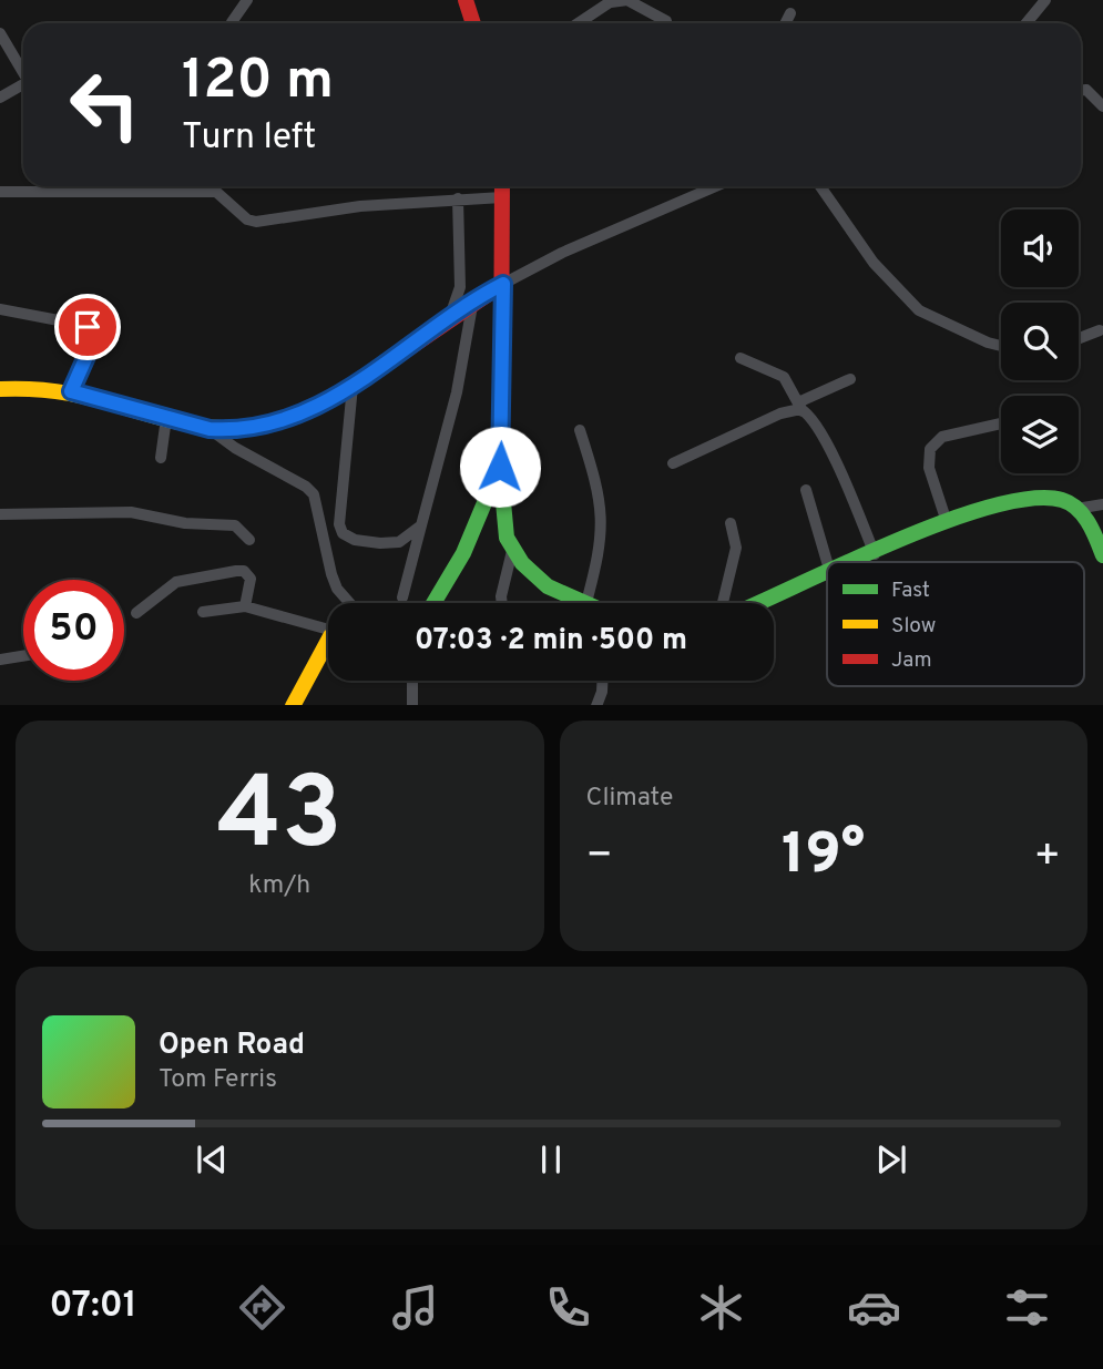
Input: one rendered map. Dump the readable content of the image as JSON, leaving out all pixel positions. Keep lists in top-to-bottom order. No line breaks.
{"legend":["Fast","Slow","Jam"],"page":{"turn":["120 m","Turn left"],"limit":"50","trip":"07:03 · 2 min · 500 m","tile":[["43","km/h"],"Climate"],"heat":["−","19°","+"],"song":["Open Road","Tom Ferris"],"tabs":"07:01"}}
